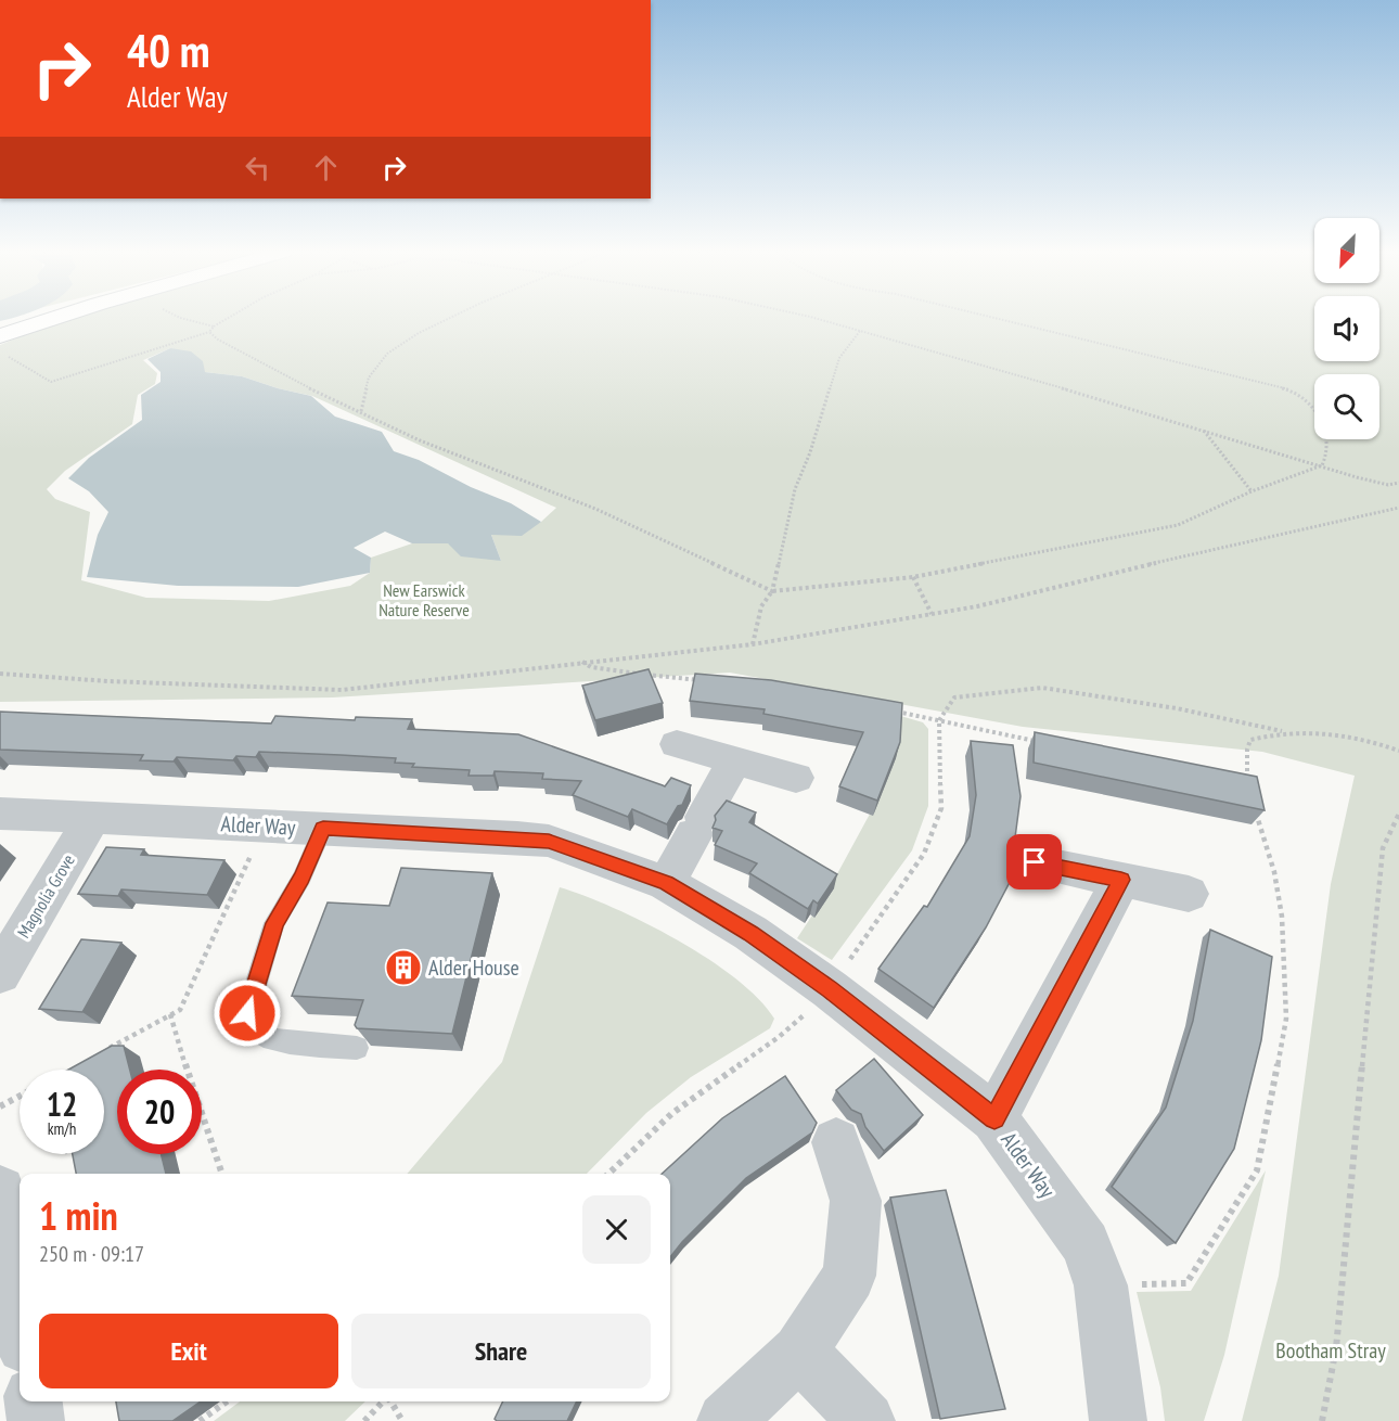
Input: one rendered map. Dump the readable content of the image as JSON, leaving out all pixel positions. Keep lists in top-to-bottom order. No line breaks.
{"streets":{"street":["Alder Way","Magnolia Grove"]},"crossings":[["Alder Way","Magnolia Grove"]],"parks":["New Earswick Nature Reserve","Bootham Stray"],"places":{"building":["Alder House"]},"north":"bottom left","page":{"turn":["40 m","Alder Way"],"speed":"12 km/h","limit":"20","heading":["1 min","250 m · 09:17"],"buttons":["Exit","Share"]}}
